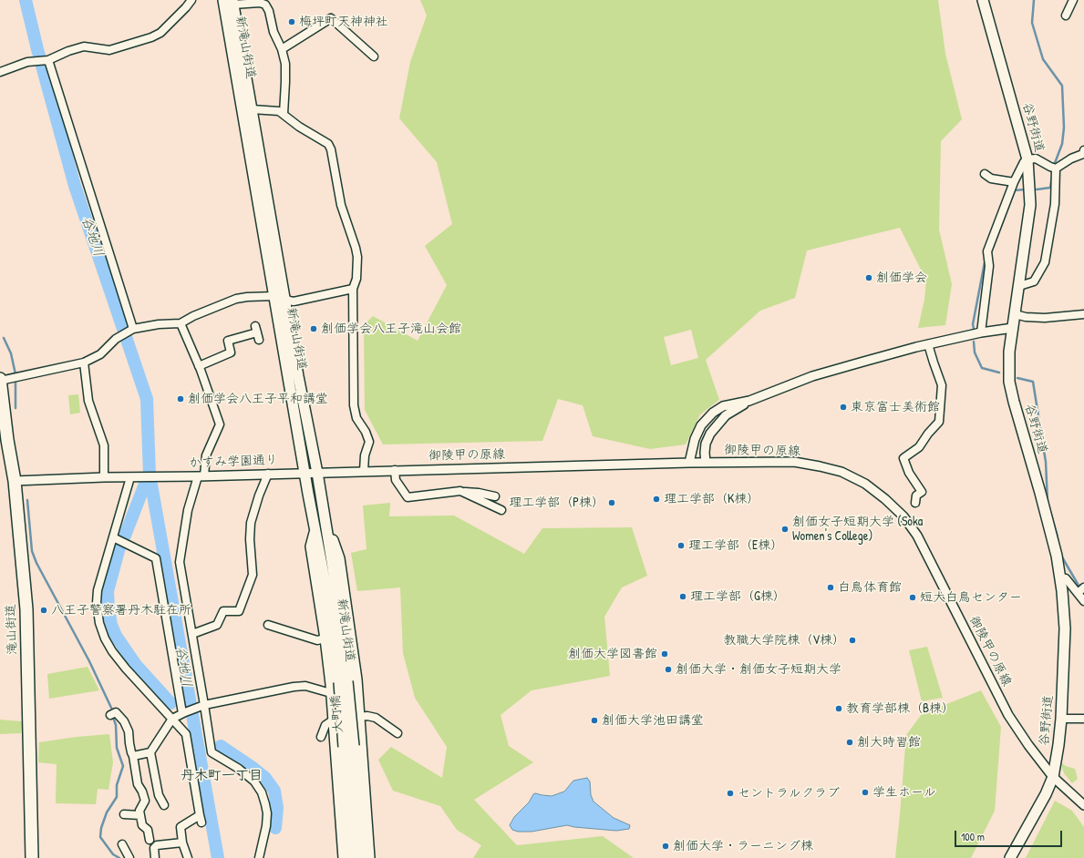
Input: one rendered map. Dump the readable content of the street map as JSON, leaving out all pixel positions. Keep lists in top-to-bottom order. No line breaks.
{"streets":{"highway":["滝山街道"],"main road":["新滝山街道","谷野街道","大町橋"],"street":["御陵甲の原線","かすみ学園通り"]},"crossings":[["新滝山街道","御陵甲の原線"],["新滝山街道","かすみ学園通り"],["新滝山街道","大町橋"],["谷野街道","御陵甲の原線"],["御陵甲の原線","かすみ学園通り"]],"districts":["丹木町一丁目"],"water":["谷地川"],"places":["梅坪町天神神社","創価学会","創価学会八王子滝山会館","創価学会八王子平和講堂","東京富士美術館","理工学部（K棟）","理工学部（P棟）","創価女子短期大学 (Soka Women's College)","理工学部（E棟）","白鳥体育館","理工学部（G棟）","短大白鳥センター","八王子警察署丹木駐在所","教職大学院棟（V棟）","創価大学図書館","創価大学・創価女子短期大学","教育学部棟（B棟）","創価大学池田講堂","創大時習館","学生ホール","セントラルクラブ","創価大学・ラーニング棟"],"scale_bar":"100 m"}
